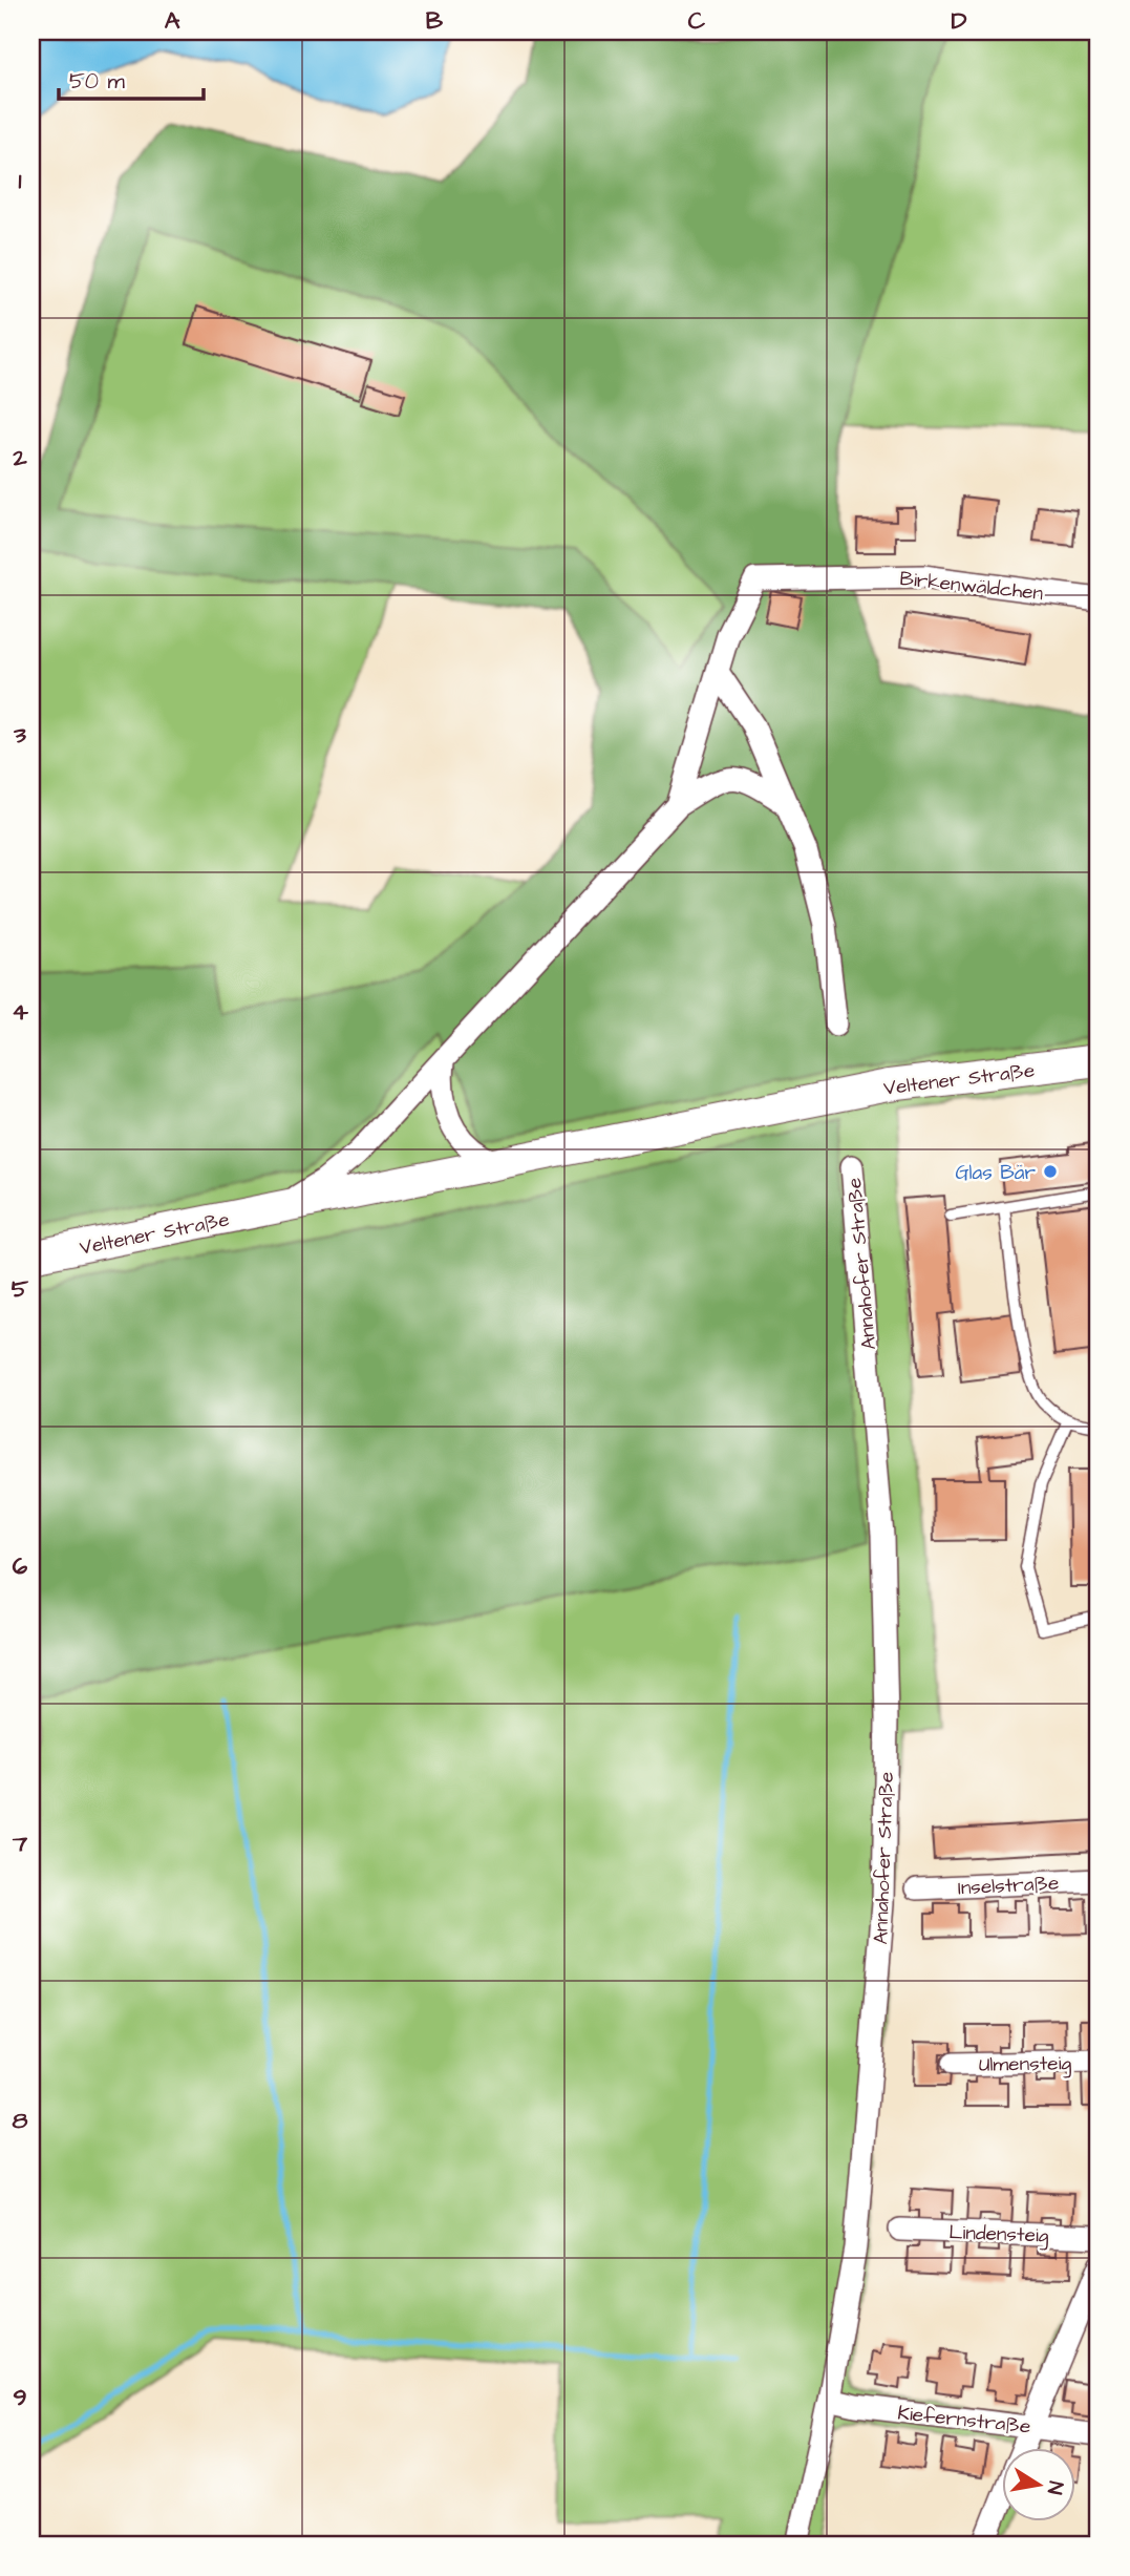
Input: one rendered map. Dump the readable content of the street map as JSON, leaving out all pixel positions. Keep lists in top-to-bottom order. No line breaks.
{"streets":{"main road":["Veltener Straße"],"street":["Birkenwäldchen","Annahofer Straße","Inselstraße","Ulmensteig","Lindensteig","Kiefernstraße"]},"crossings":[["Annahofer Straße","Kiefernstraße"]],"places":["Glas Bär"],"scale_bar":"50 m","north":"right","grid":{"columns":["A","B","C","D"],"rows":["1","2","3","4","5","6","7","8","9"]}}
